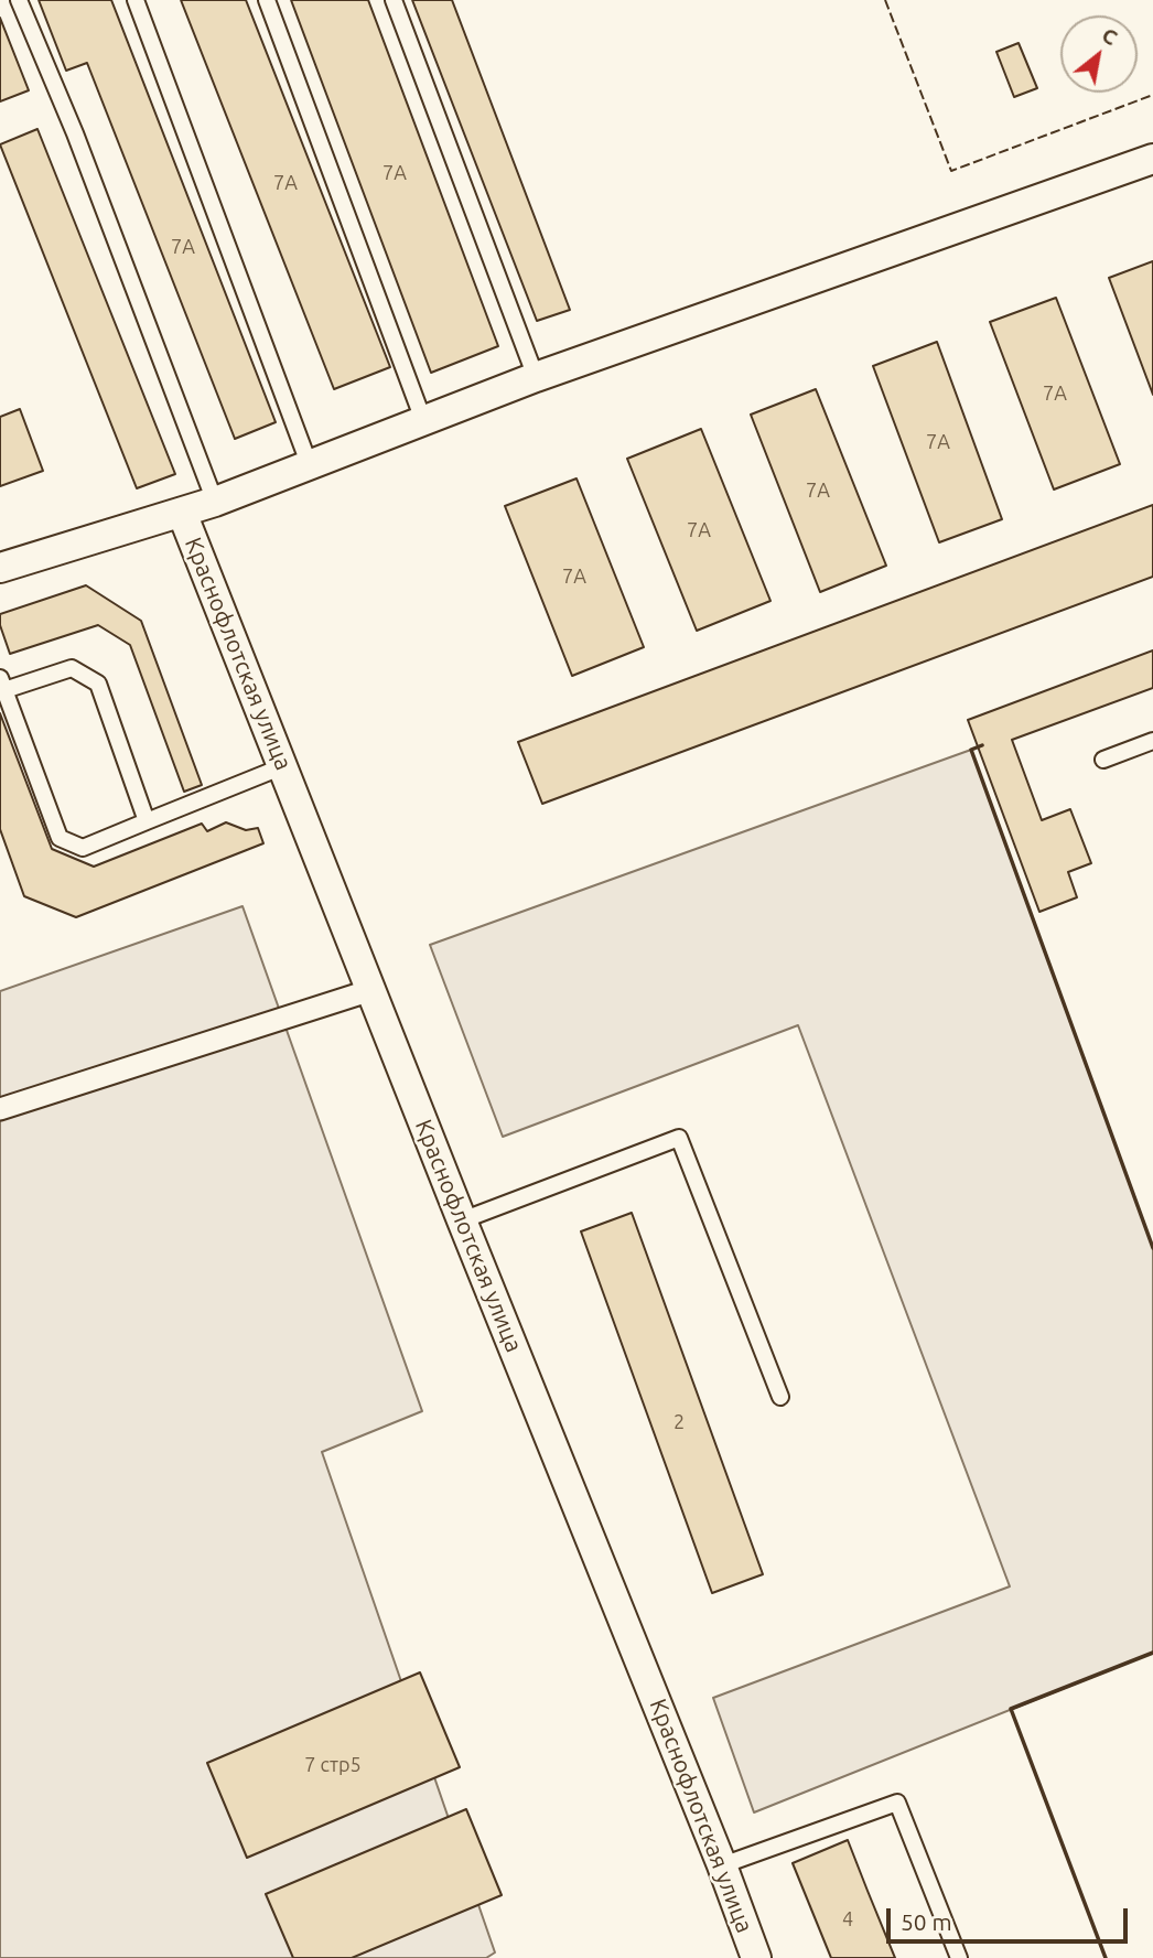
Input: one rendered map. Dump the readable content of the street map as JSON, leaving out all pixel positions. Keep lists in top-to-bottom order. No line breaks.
{"streets":{"street":["Краснофлотская улица"]},"house_numbers":["7А","7А","7А","7А","7А","7А","7А","7А","2","7 стр5","4"],"scale_bar":"50 m","north":"top right"}
